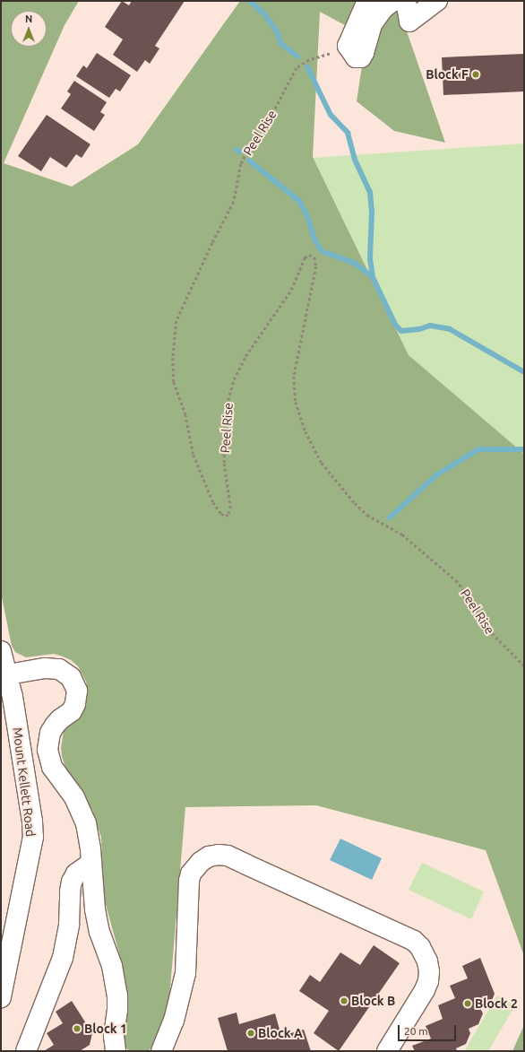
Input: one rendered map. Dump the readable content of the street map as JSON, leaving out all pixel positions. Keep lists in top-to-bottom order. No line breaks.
{"streets":{"street":["Mount Kellett Road"],"path":["Peel Rise"]},"places":["Block F","Block B","Block 2","Block 1","Block A"],"scale_bar":"20 m","north":"top"}
